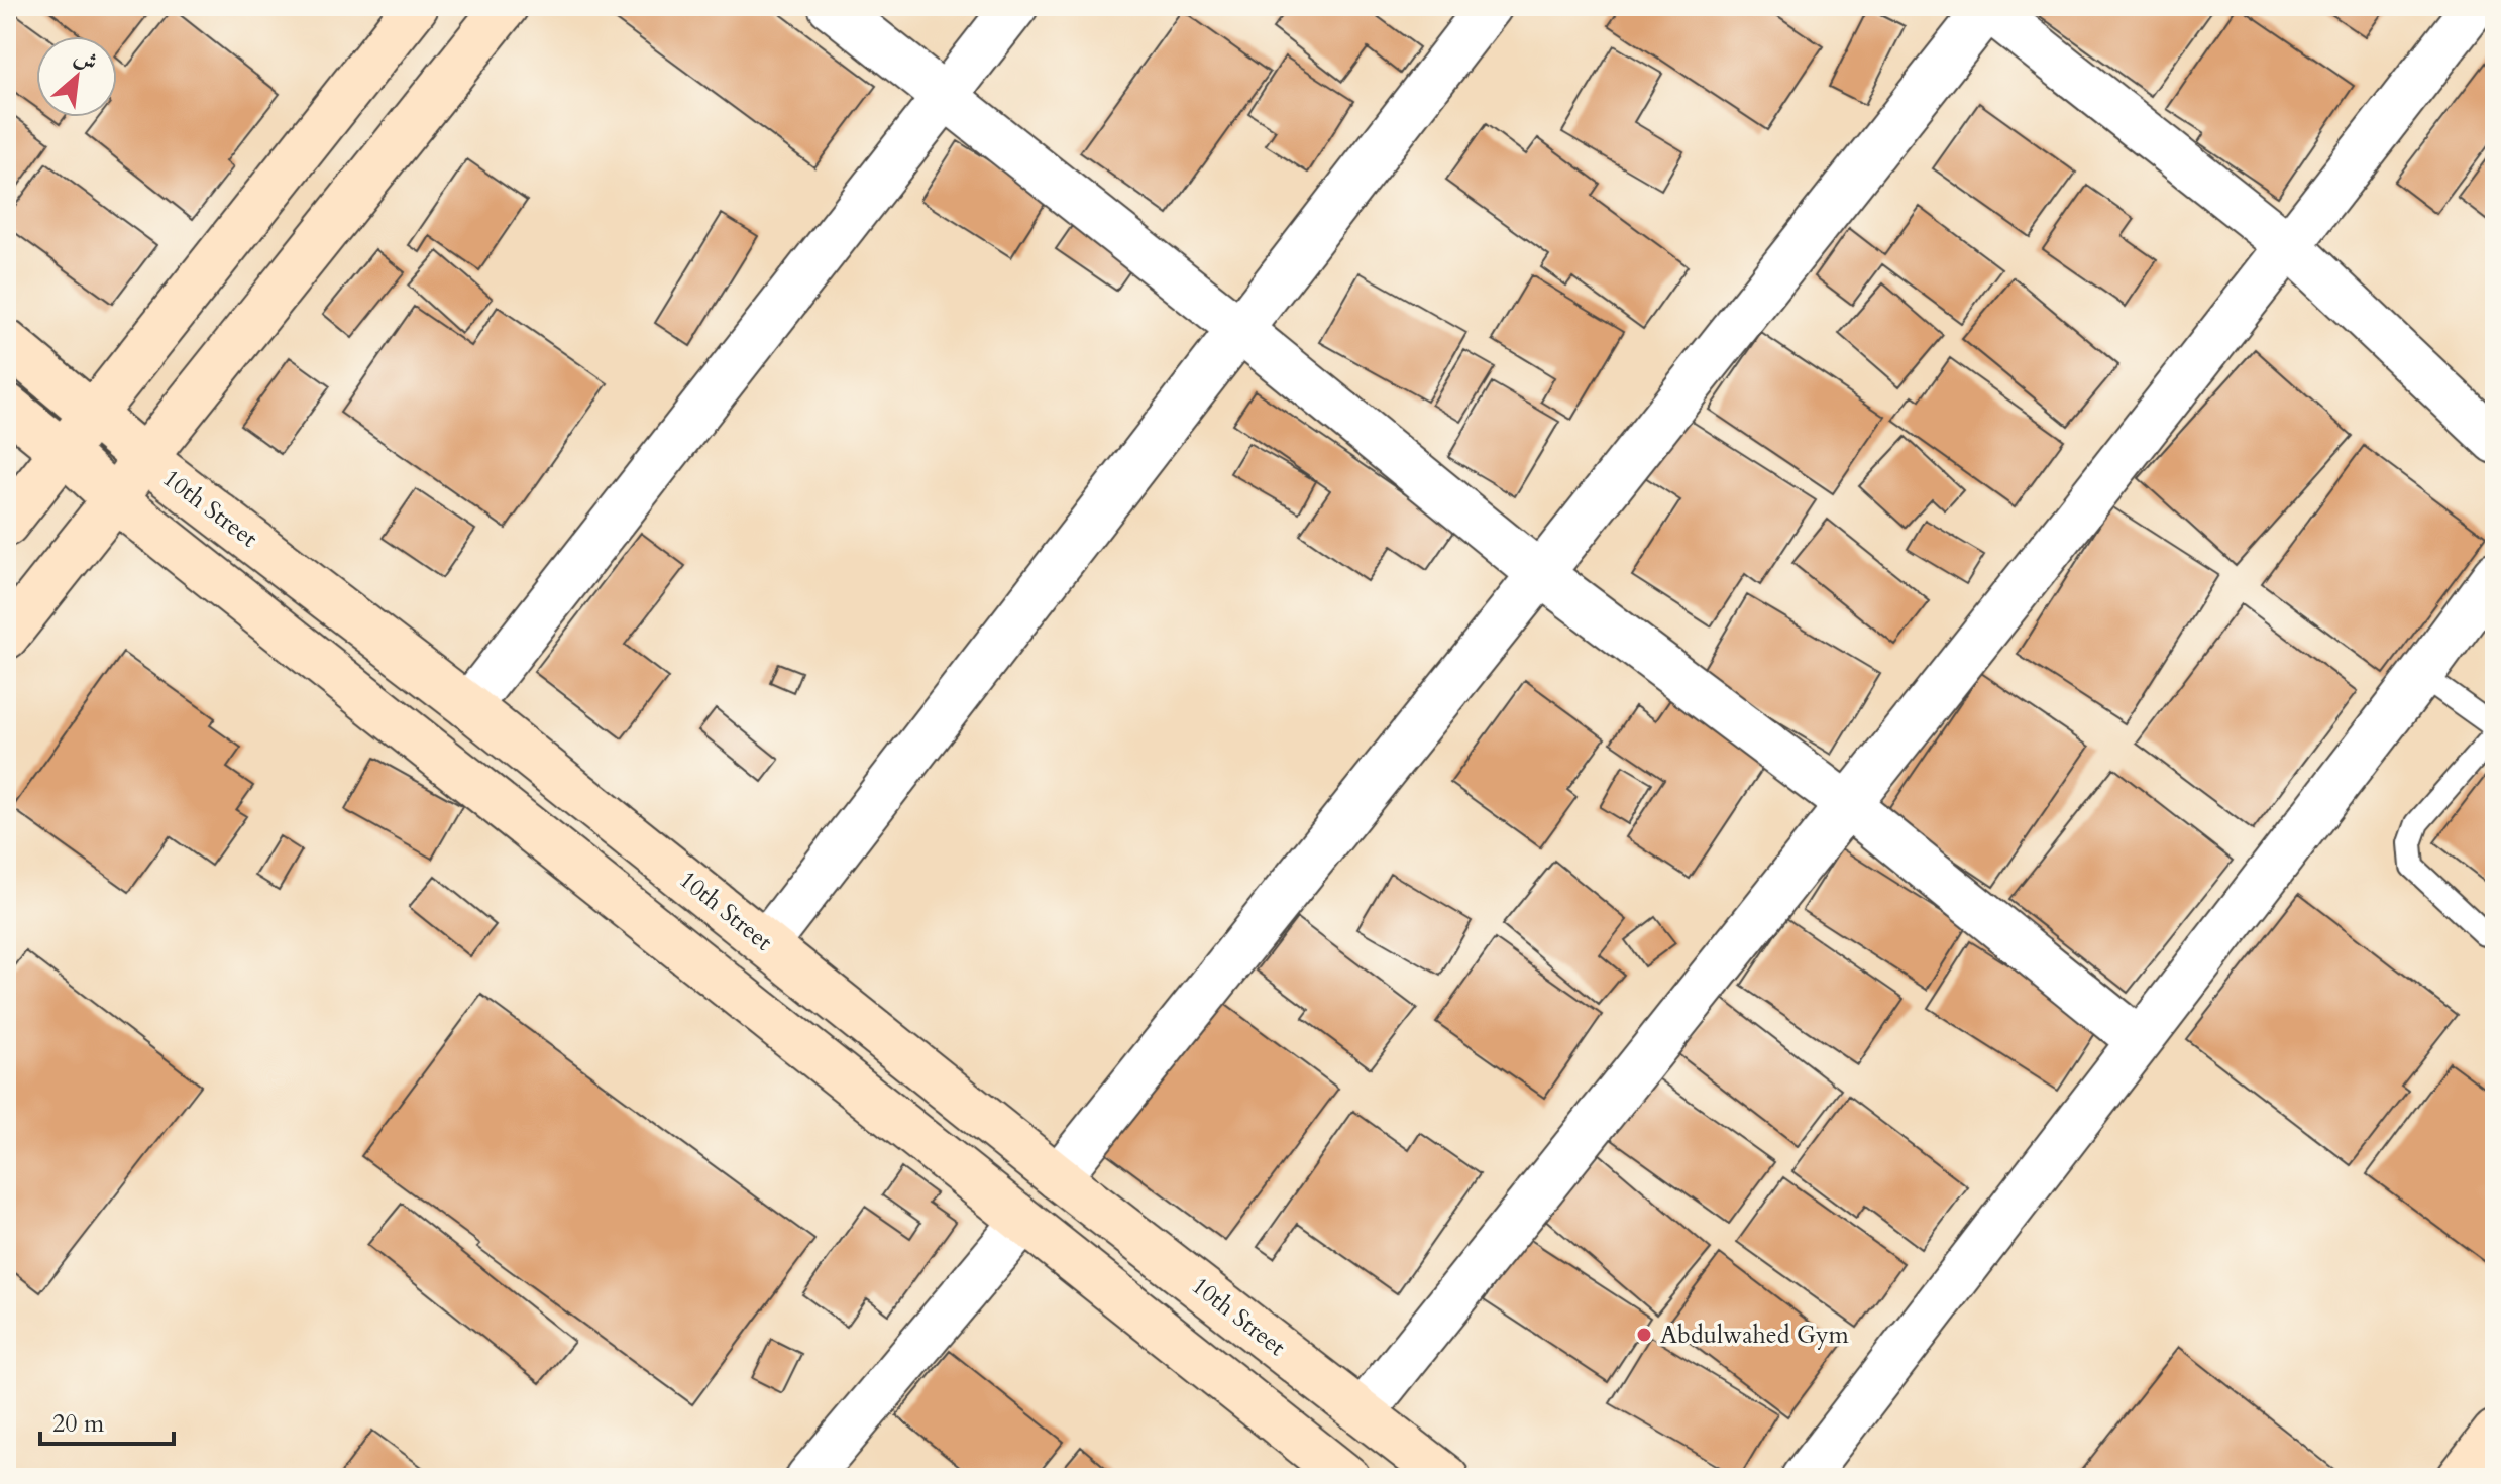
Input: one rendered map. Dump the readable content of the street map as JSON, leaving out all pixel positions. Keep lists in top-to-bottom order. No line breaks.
{"streets":{"street":["10th Street"]},"places":["Abdulwahed Gym"],"scale_bar":"20 m","north":"top right"}
